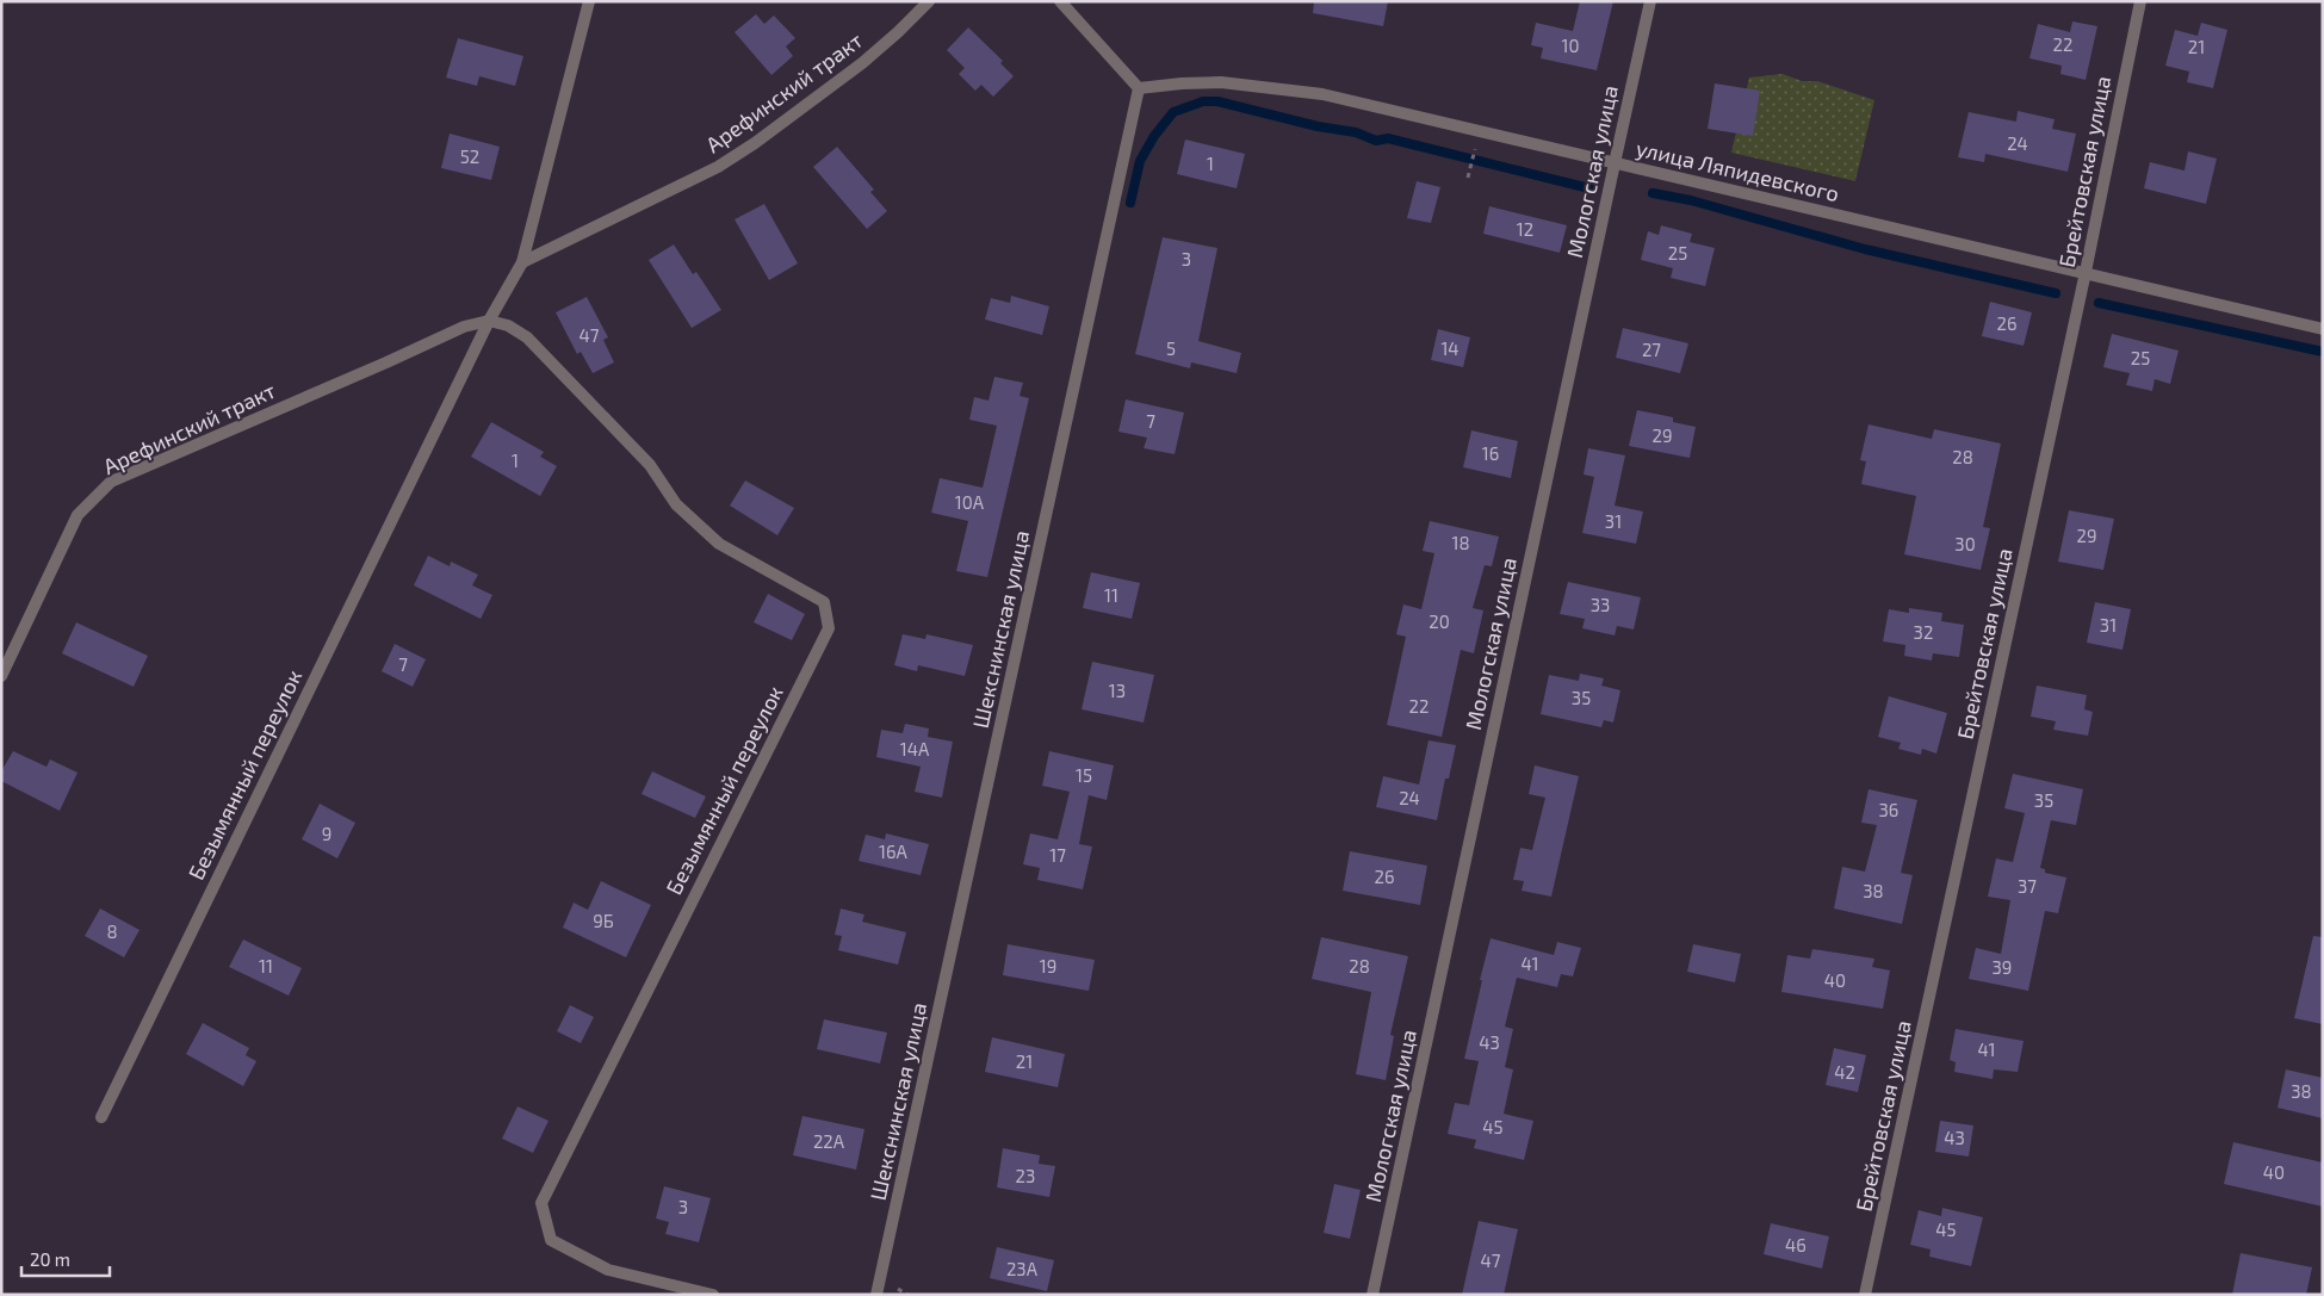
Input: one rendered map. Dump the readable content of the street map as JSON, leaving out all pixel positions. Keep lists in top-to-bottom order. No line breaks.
{"streets":{"street":["Арефинский тракт","Мологская улица","улица Ляпидевского","Брейтовская улица","Шекснинская улица","Безымянный переулок"]},"crossings":[["Арефинский тракт","Безымянный переулок"],["Мологская улица","улица Ляпидевского"],["улица Ляпидевского","Брейтовская улица"],["улица Ляпидевского","Шекснинская улица"]],"house_numbers":["22","10","21","24","52","1","12","25","3","26","47","5","14","27","25","7","29","16","28","1","10А","31","29","18","30","11","33","20","31","32","7","13","35","22","14А","15","24","35","36","9","16А","17","26","37","38","9Б","8","41","11","19","28","39","40","43","41","21","42","38","45","43","22А","40","23","3","45","46","47","23А"],"scale_bar":"20 m"}
